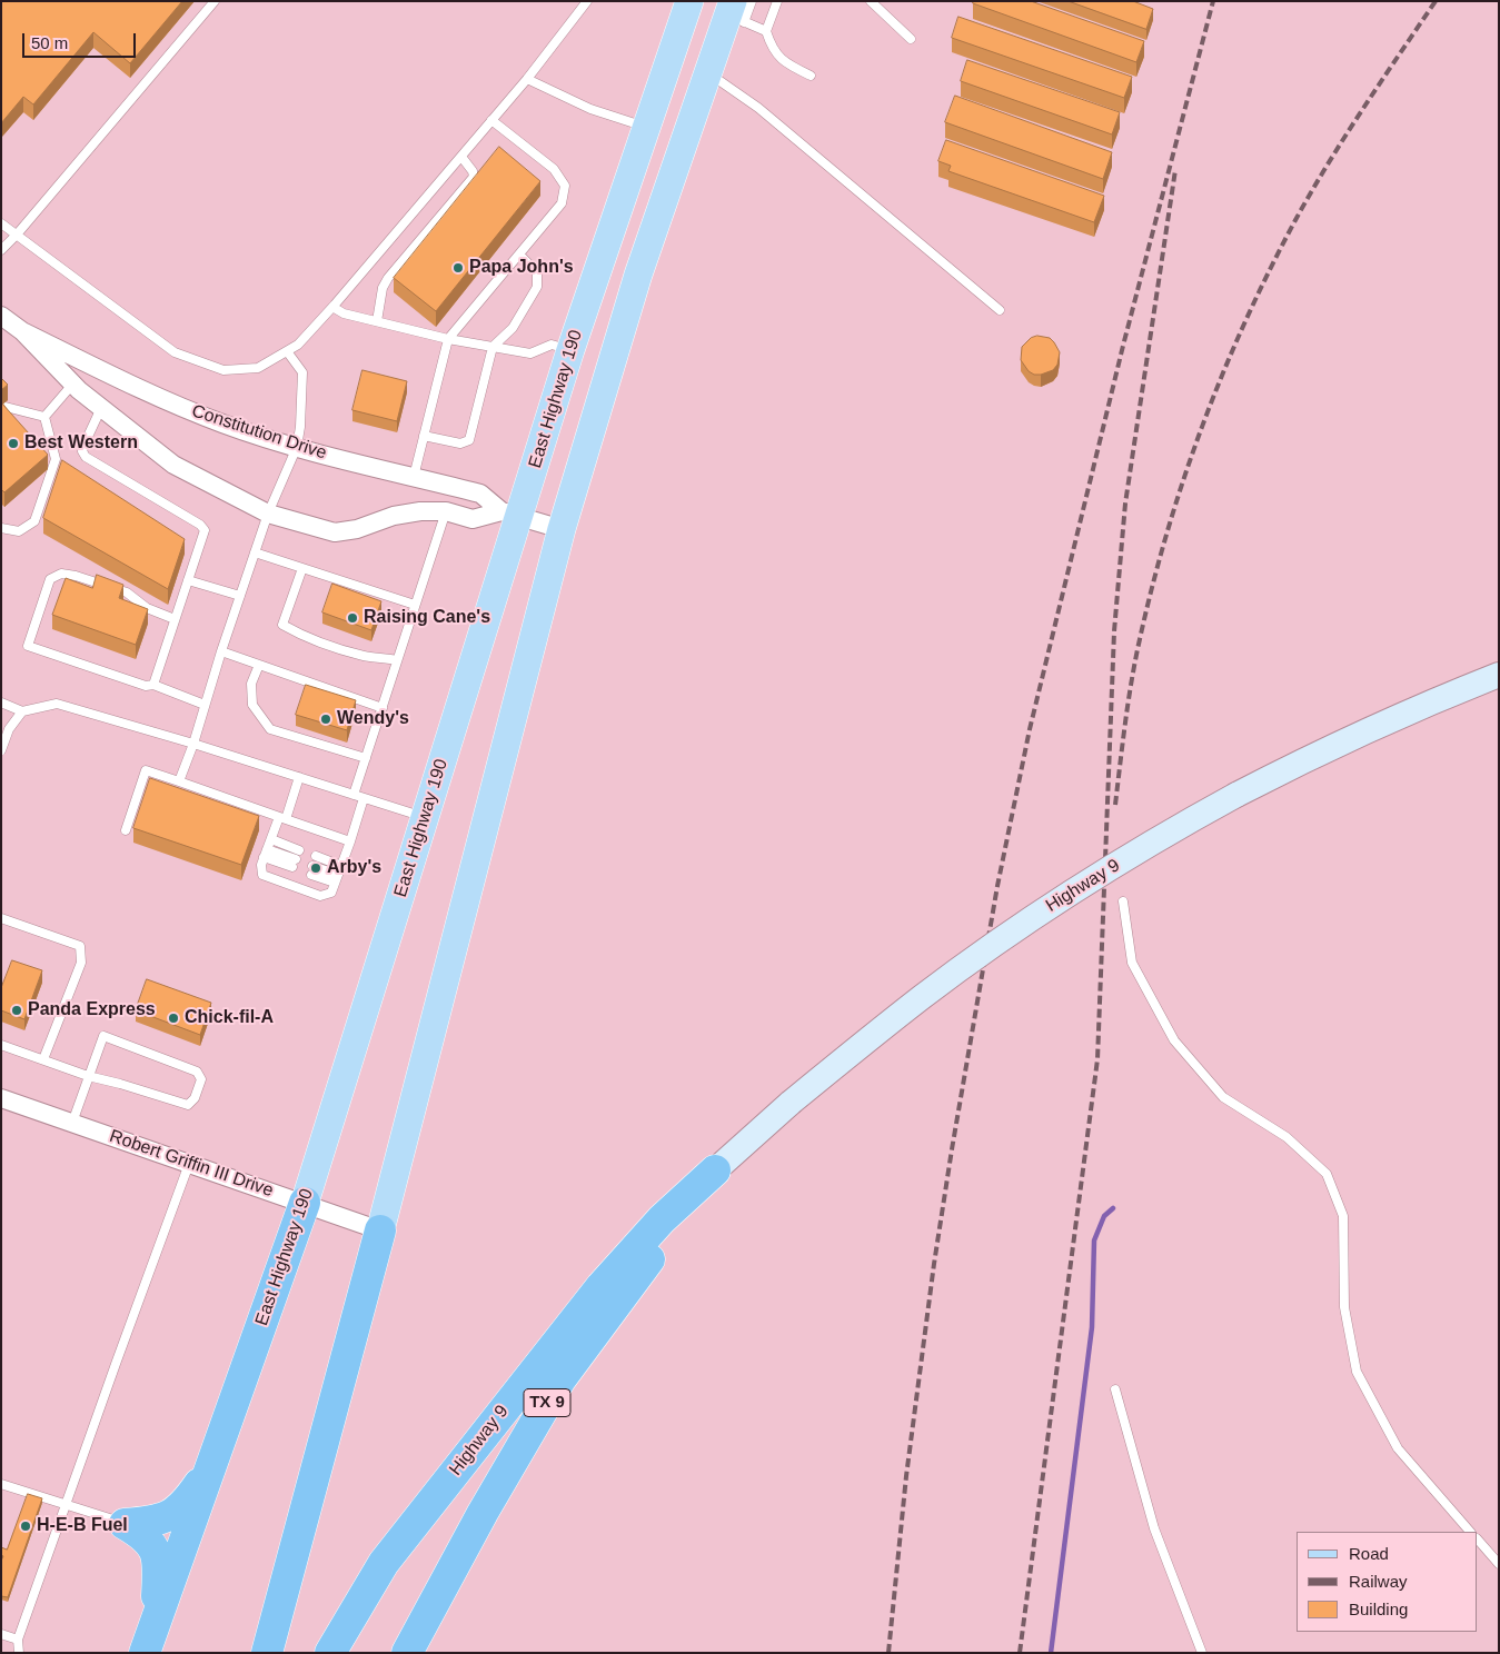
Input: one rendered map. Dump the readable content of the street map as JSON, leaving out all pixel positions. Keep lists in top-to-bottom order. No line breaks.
{"streets":{"highway":["East Highway 190","Highway 9","TX 9"],"street":["Constitution Drive","Robert Griffin III Drive"]},"crossings":[["East Highway 190","Constitution Drive"],["East Highway 190","Robert Griffin III Drive"]],"places":["Papa John's","Best Western","Raising Cane's","Wendy's","Arby's","Panda Express","Chick-fil-A","H-E-B Fuel"],"legend":["Road","Railway","Building"],"scale_bar":"50 m"}
